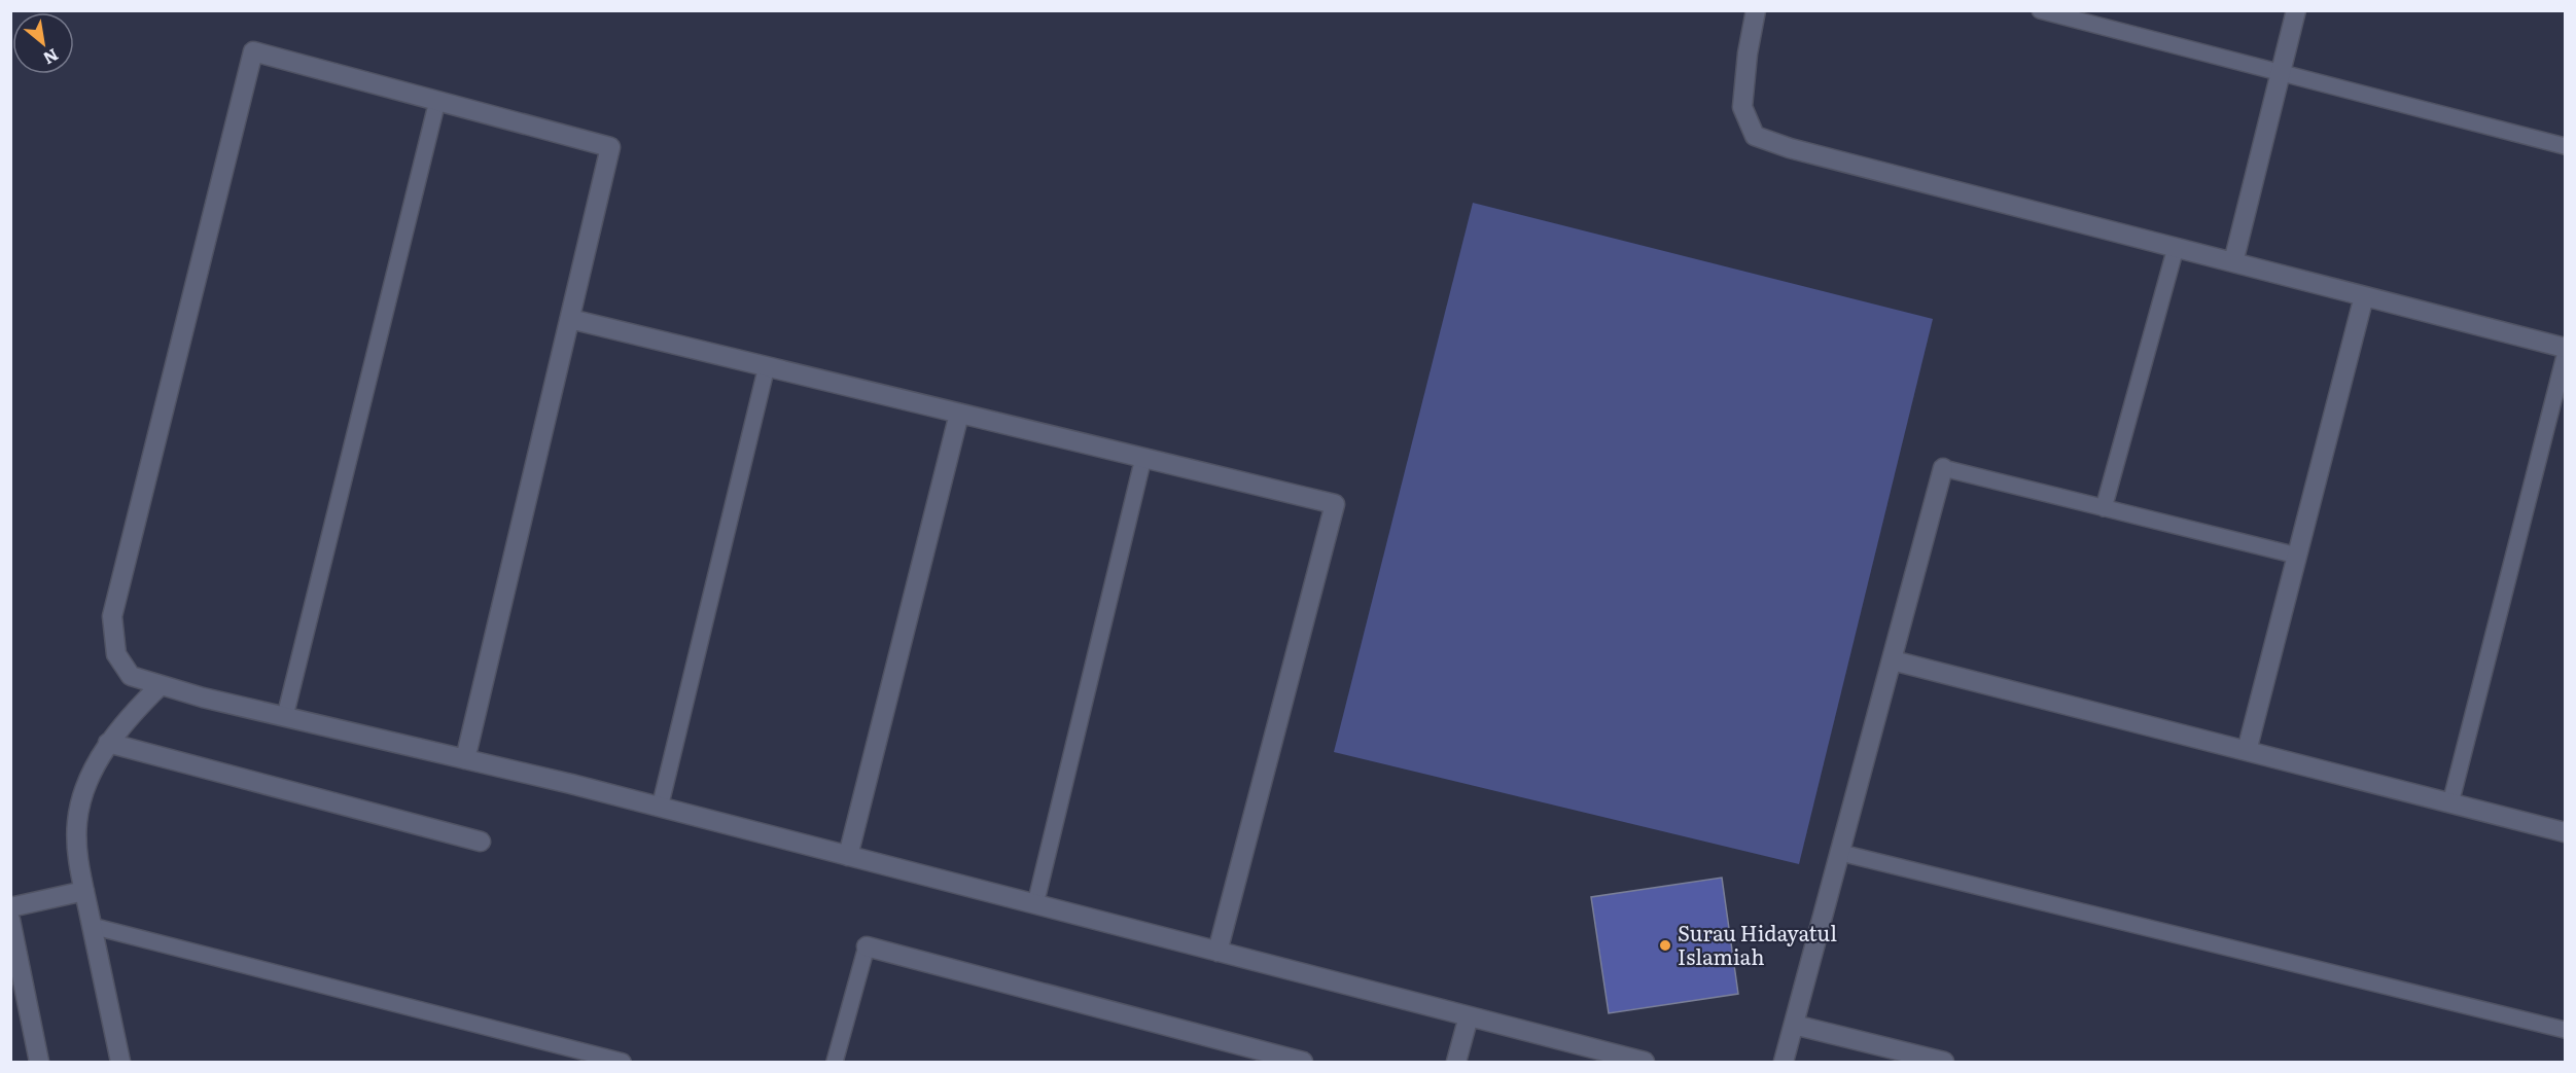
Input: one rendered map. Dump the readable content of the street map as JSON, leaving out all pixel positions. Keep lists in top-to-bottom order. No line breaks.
{"places":["Surau Hidayatul Islamiah"],"north":"bottom right"}
